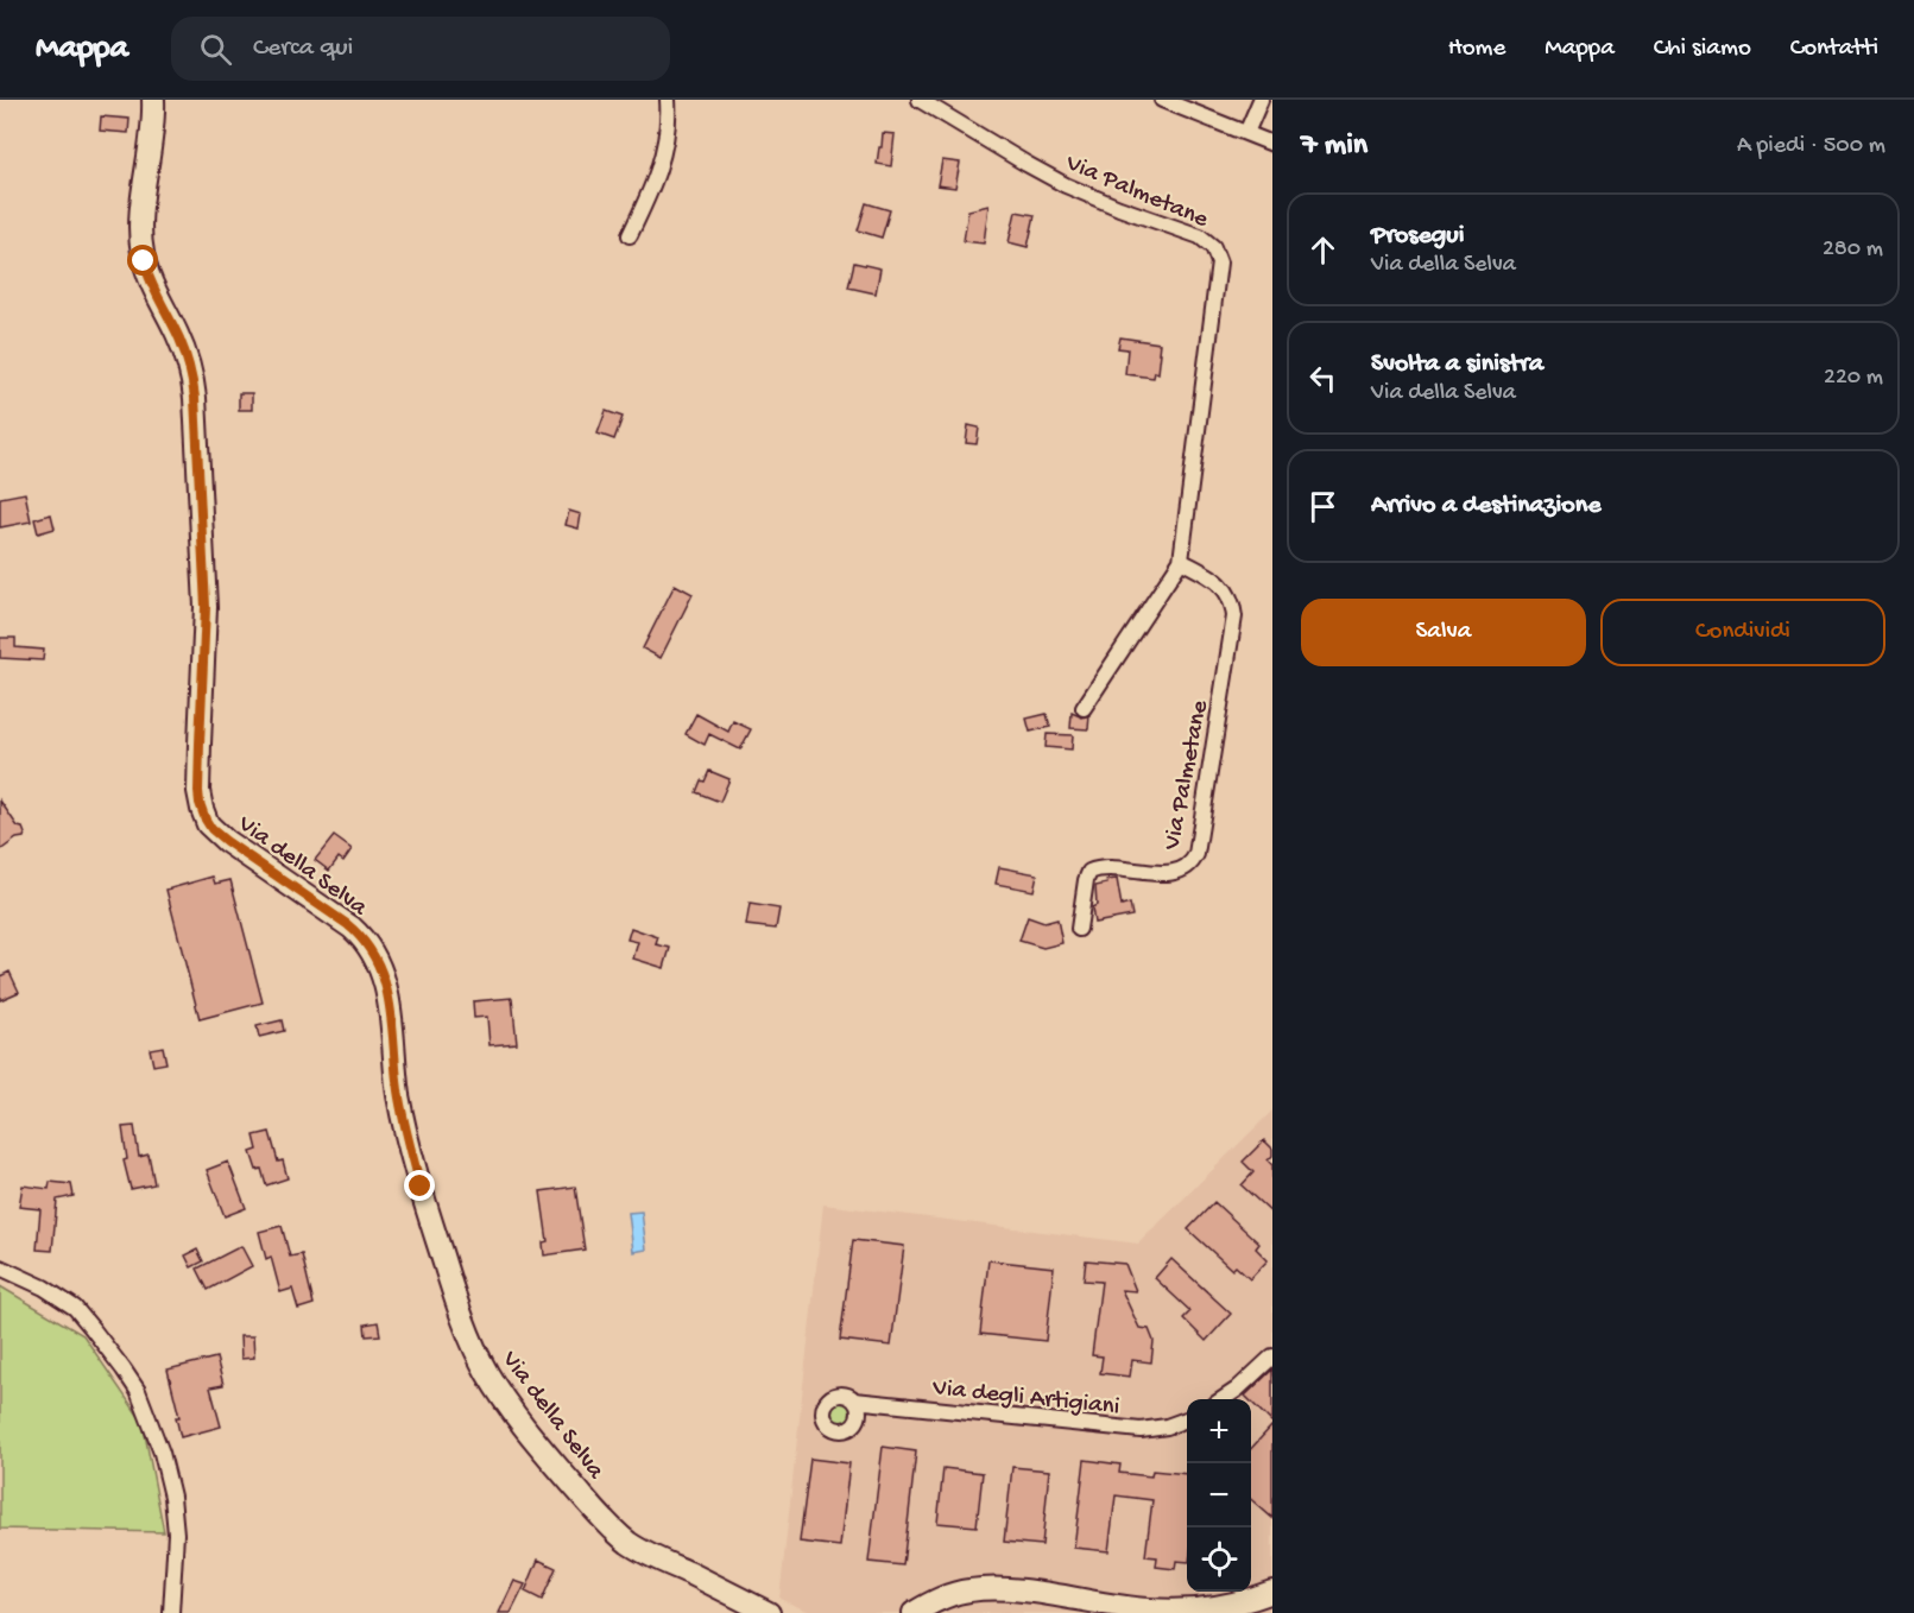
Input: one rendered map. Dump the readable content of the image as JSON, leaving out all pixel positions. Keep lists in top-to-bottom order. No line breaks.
{"streets":{"street":["Via Palmetane","Via della Selva","Via degli Artigiani"]},"page":{"header":"Mappa","search":"Cerca qui","nav":["Home","Mappa","Chi siamo","Contatti"],"heading":["7 min","A piedi · 500 m"],"list":[["Prosegui","Via della Selva","280 m"],["Svolta a sinistra","Via della Selva","220 m"],"Arrivo a destinazione"],"buttons":["Salva","Condividi"],"map_buttons":["+","−"]}}
